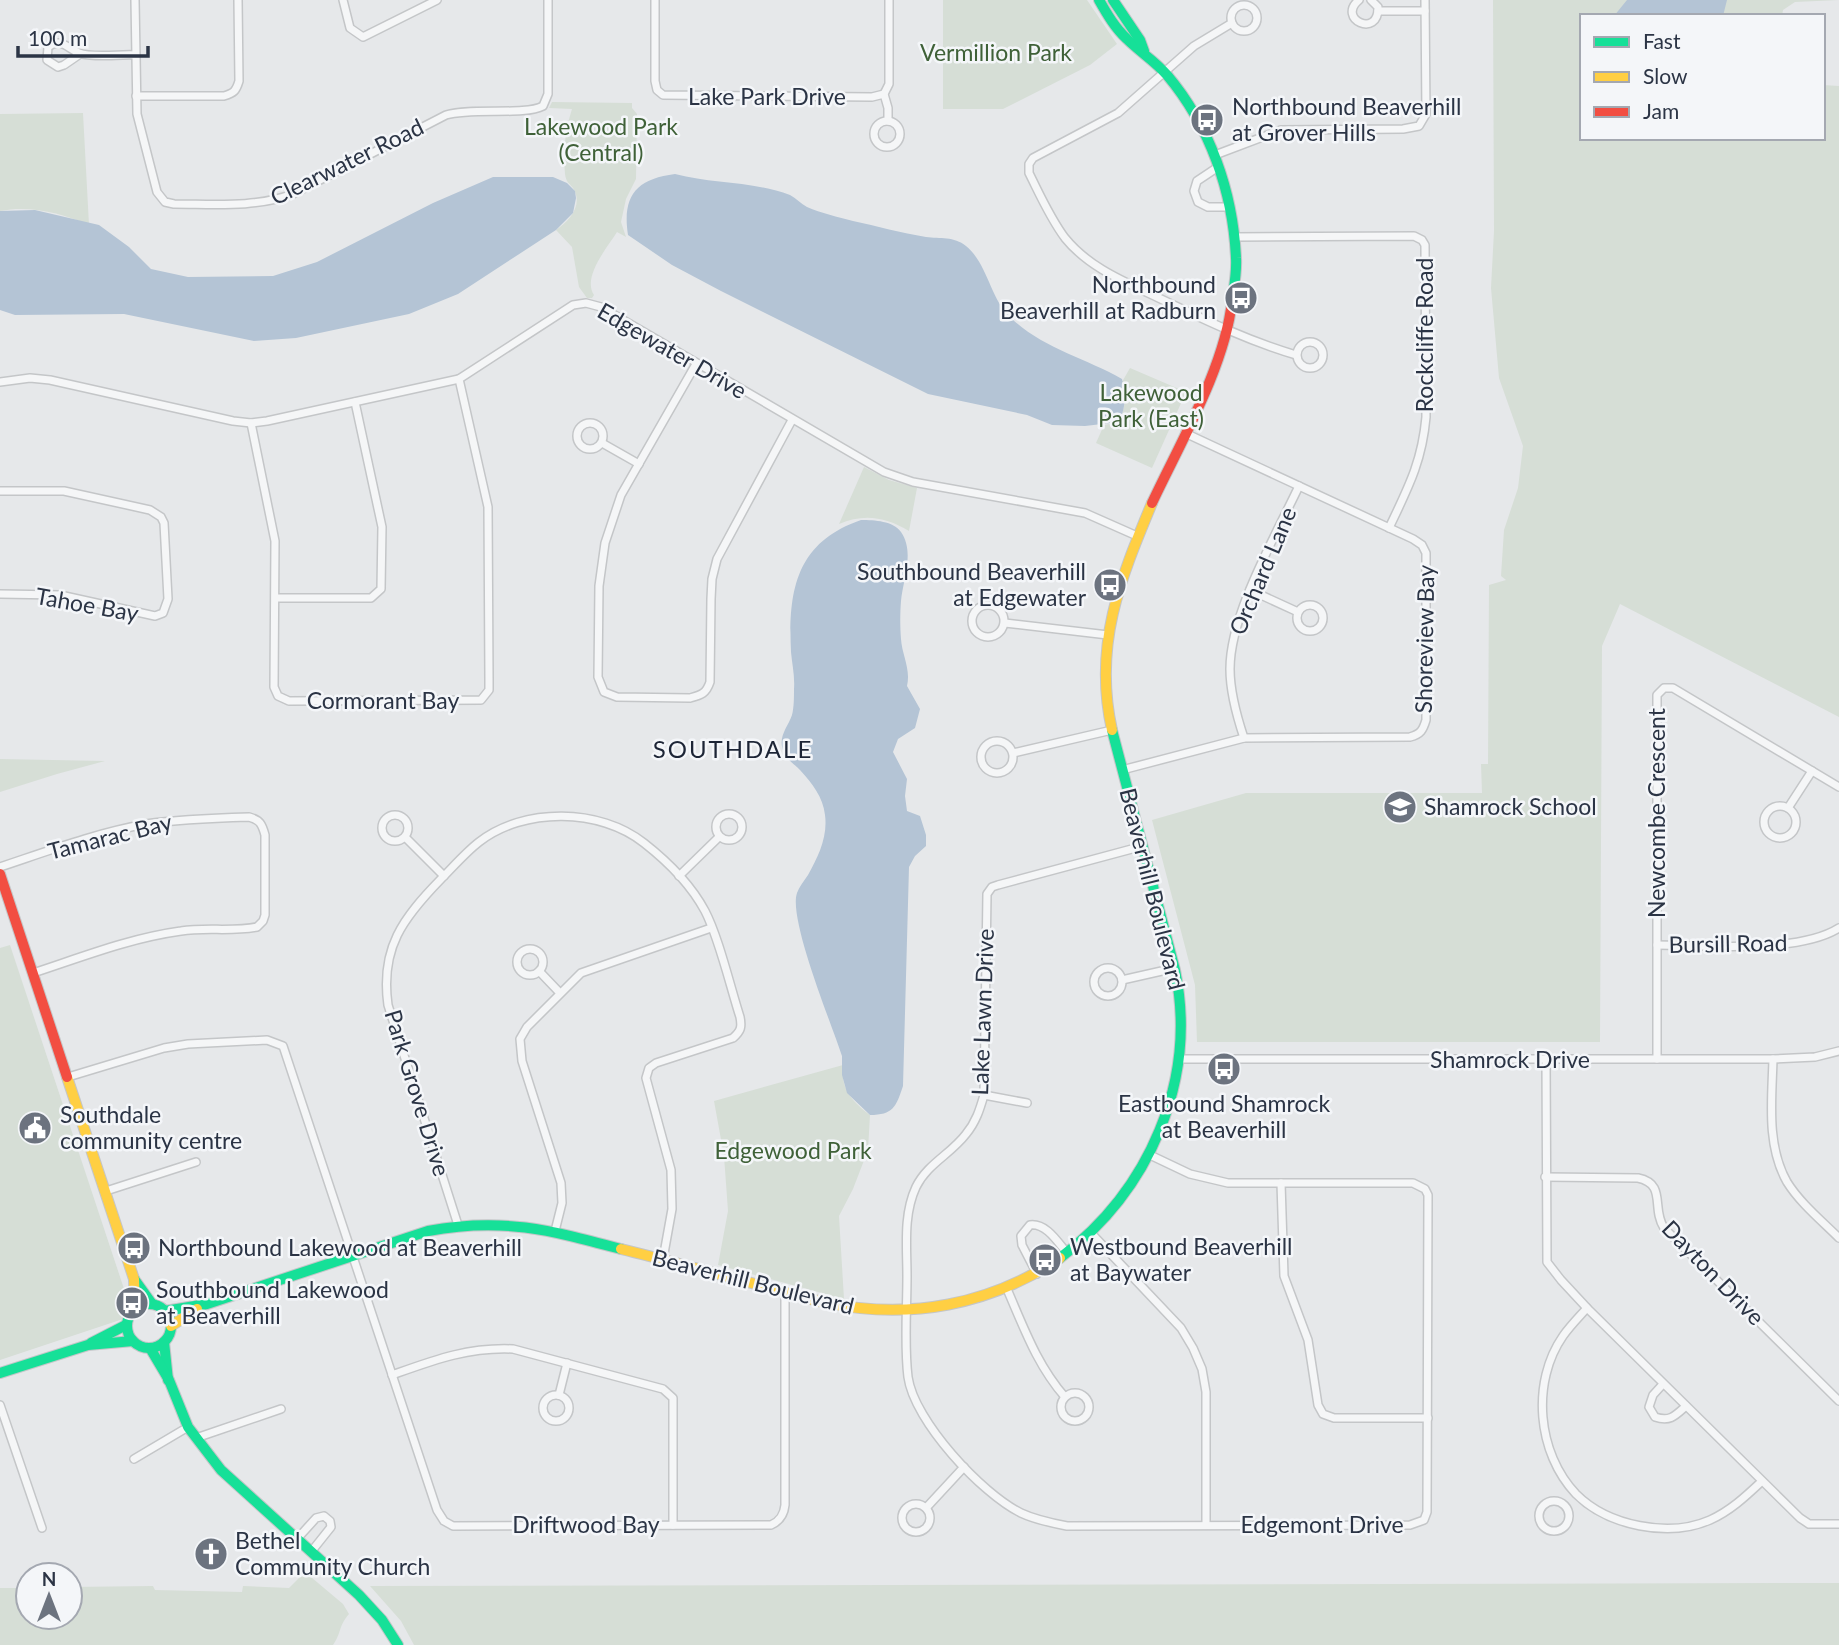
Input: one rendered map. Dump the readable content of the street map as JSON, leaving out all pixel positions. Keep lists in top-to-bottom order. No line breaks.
{"streets":{"street":["Lake Park Drive","Clearwater Road","Rockcliffe Road","Edgewater Drive","Orchard Lane","Tahoe Bay","Shoreview Bay","Cormorant Bay","Newcombe Crescent","Tamarac Bay","Beaverhill Boulevard","Bursill Road","Lake Lawn Drive","Shamrock Drive","Park Grove Drive","Dayton Drive","Driftwood Bay","Edgemont Drive"]},"crossings":[["Rockcliffe Road","Shoreview Bay"],["Rockcliffe Road","Beaverhill Boulevard"],["Edgewater Drive","Cormorant Bay"],["Edgewater Drive","Beaverhill Boulevard"],["Orchard Lane","Shoreview Bay"],["Shoreview Bay","Beaverhill Boulevard"],["Newcombe Crescent","Bursill Road"],["Newcombe Crescent","Shamrock Drive"],["Beaverhill Boulevard","Lake Lawn Drive"],["Beaverhill Boulevard","Shamrock Drive"],["Beaverhill Boulevard","Park Grove Drive"],["Beaverhill Boulevard","Driftwood Bay"],["Beaverhill Boulevard","Edgemont Drive"],["Lake Lawn Drive","Edgemont Drive"]],"districts":["SOUTHDALE"],"parks":["Vermillion Park","Lakewood Park (Central)","Lakewood Park (East)","Edgewood Park"],"places":{"bus stop":["Northbound Beaverhill at Grover Hills","Northbound Beaverhill at Radburn","Southbound Beaverhill at Edgewater","Eastbound Shamrock at Beaverhill","Northbound Lakewood at Beaverhill","Westbound Beaverhill at Baywater","Southbound Lakewood at Beaverhill"],"school or university":["Shamrock School"],"public building":["Southdale community centre"],"church":["Bethel Community Church"]},"legend":["Fast","Slow","Jam"],"scale_bar":"100 m","north":"top"}
